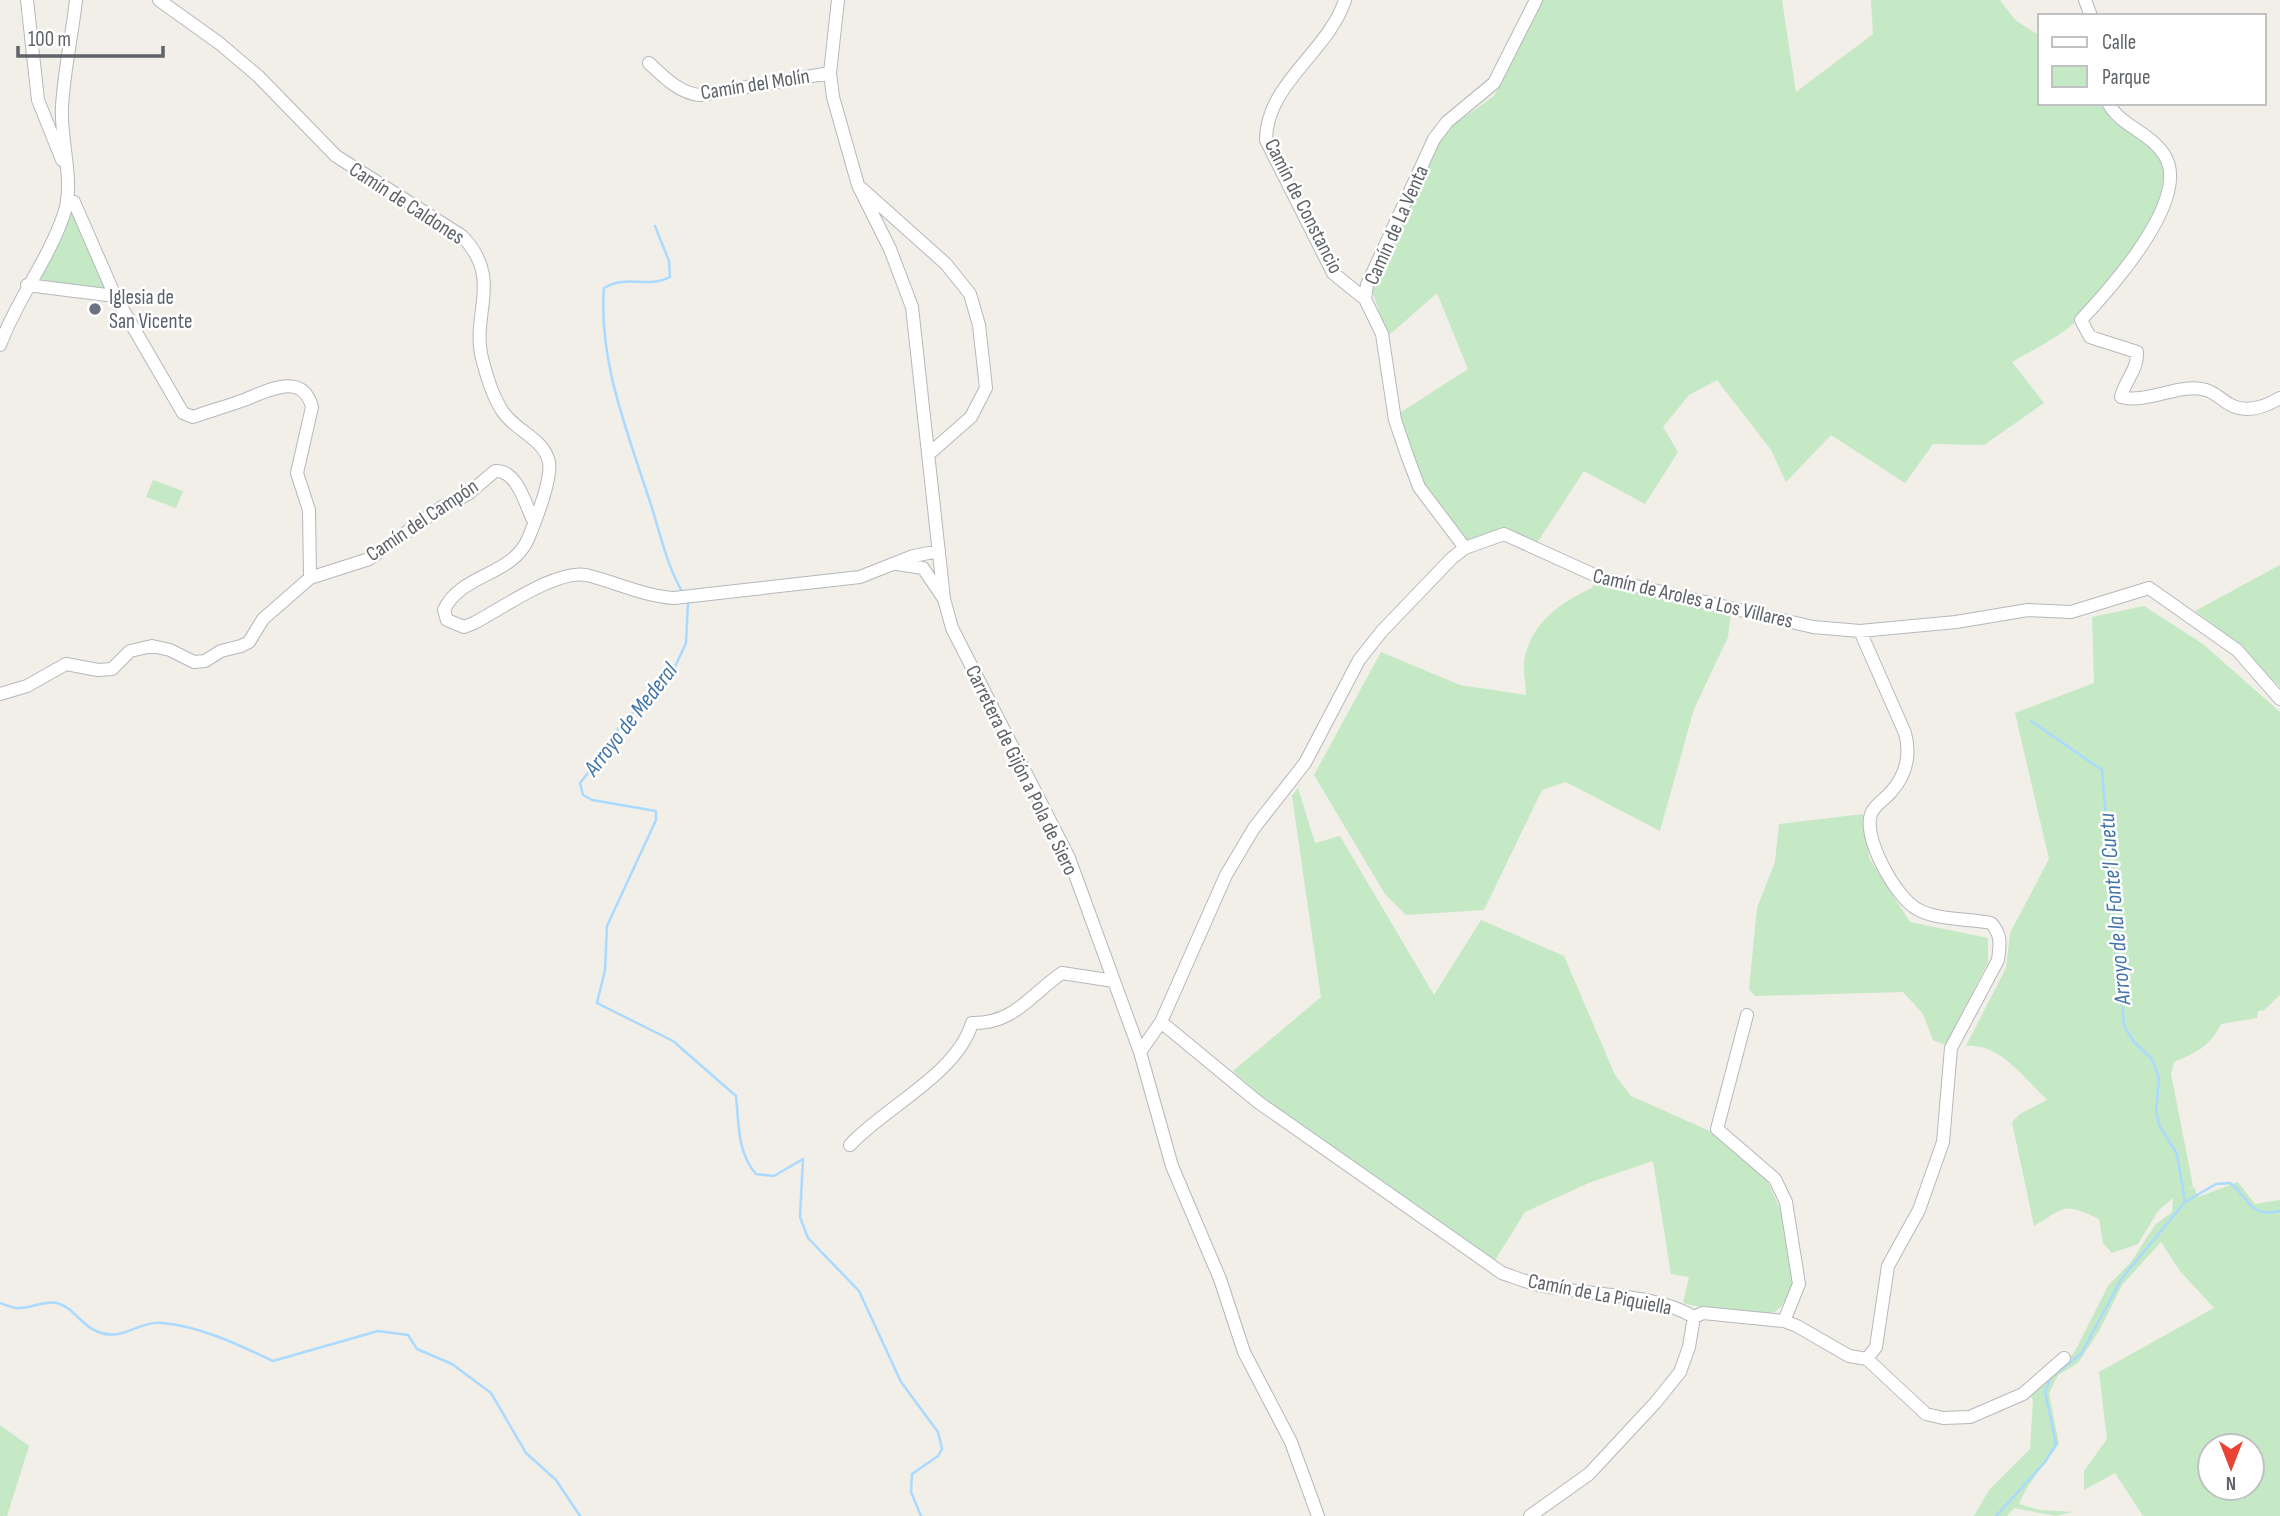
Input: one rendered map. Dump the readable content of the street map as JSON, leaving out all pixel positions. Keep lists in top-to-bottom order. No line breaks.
{"streets":{"street":["Camín del Molín","Camín de Caldones","Camín de Constancio","Camín de La Venta","Camín del Campón","Camín de Aroles a Los Villares","Carretera de Gijón a Pola de Siero","Camín de La Piquiella"]},"crossings":[["Camín del Molín","Carretera de Gijón a Pola de Siero"],["Camín de Caldones","Camín del Campón"],["Camín de Caldones","Carretera de Gijón a Pola de Siero"],["Camín de Constancio","Camín de La Venta"],["Camín de La Venta","Camín de Aroles a Los Villares"],["Camín de Aroles a Los Villares","Carretera de Gijón a Pola de Siero"],["Camín de Aroles a Los Villares","Camín de La Piquiella"]],"water":["Arroyo de Mederal","Arroyo de la Fonte'l Cuetu"],"places":["Iglesia de San Vicente"],"legend":["Calle","Parque"],"scale_bar":"100 m","north":"bottom"}
